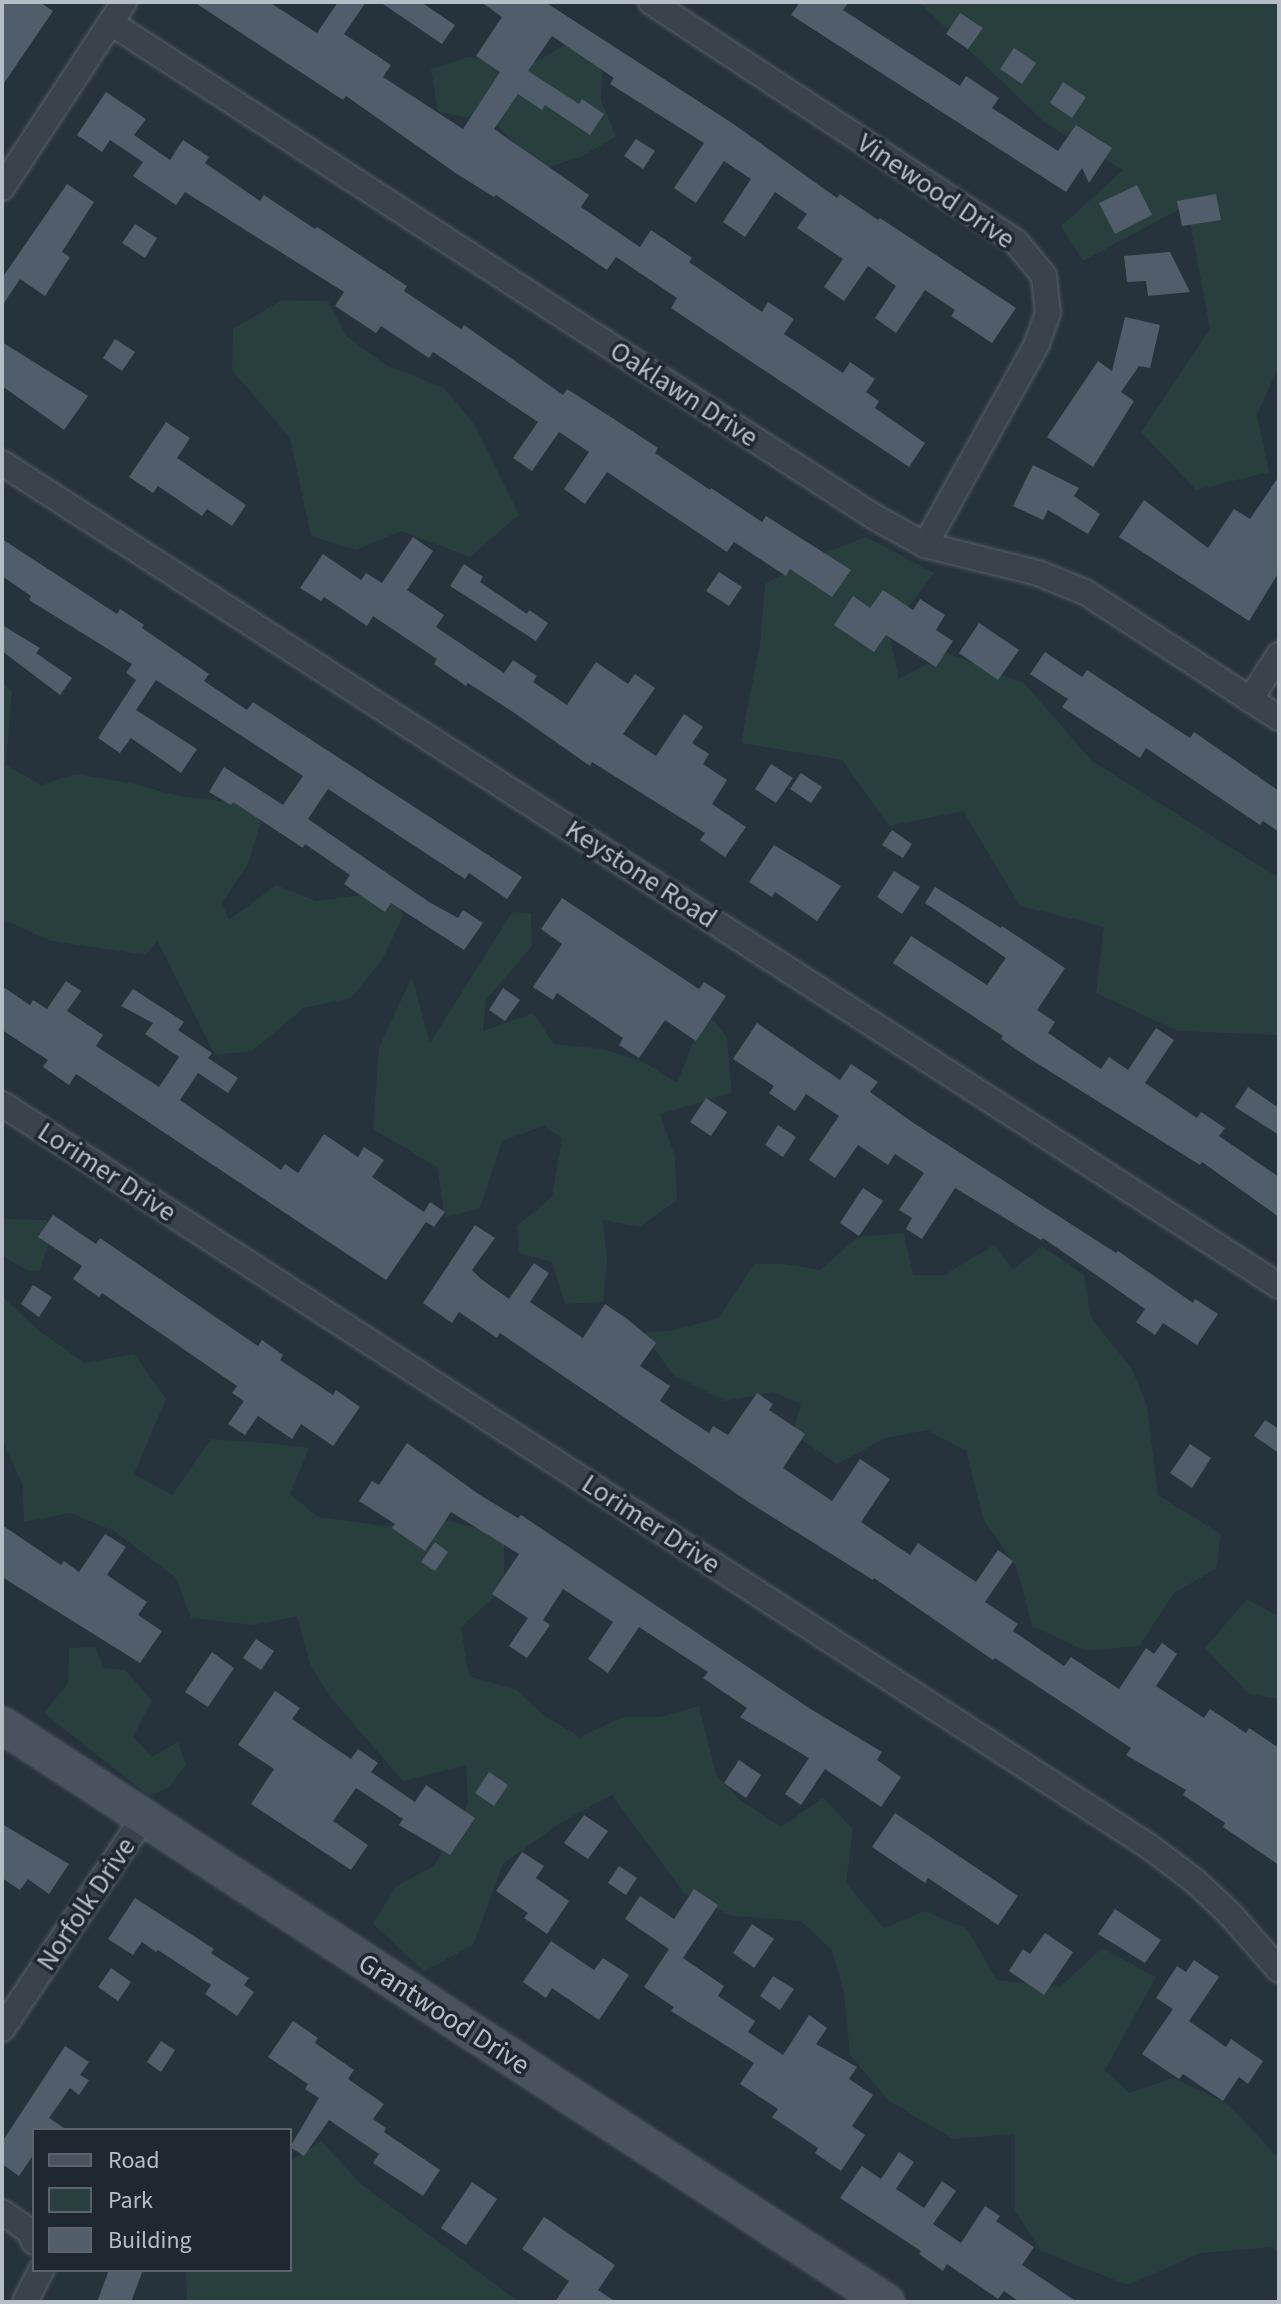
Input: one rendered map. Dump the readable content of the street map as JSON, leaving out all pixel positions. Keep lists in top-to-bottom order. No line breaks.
{"streets":{"street":["Vinewood Drive","Oaklawn Drive","Keystone Road","Lorimer Drive","Norfolk Drive","Grantwood Drive"]},"crossings":[["Vinewood Drive","Oaklawn Drive"],["Norfolk Drive","Grantwood Drive"]],"legend":["Road","Park","Building"]}
